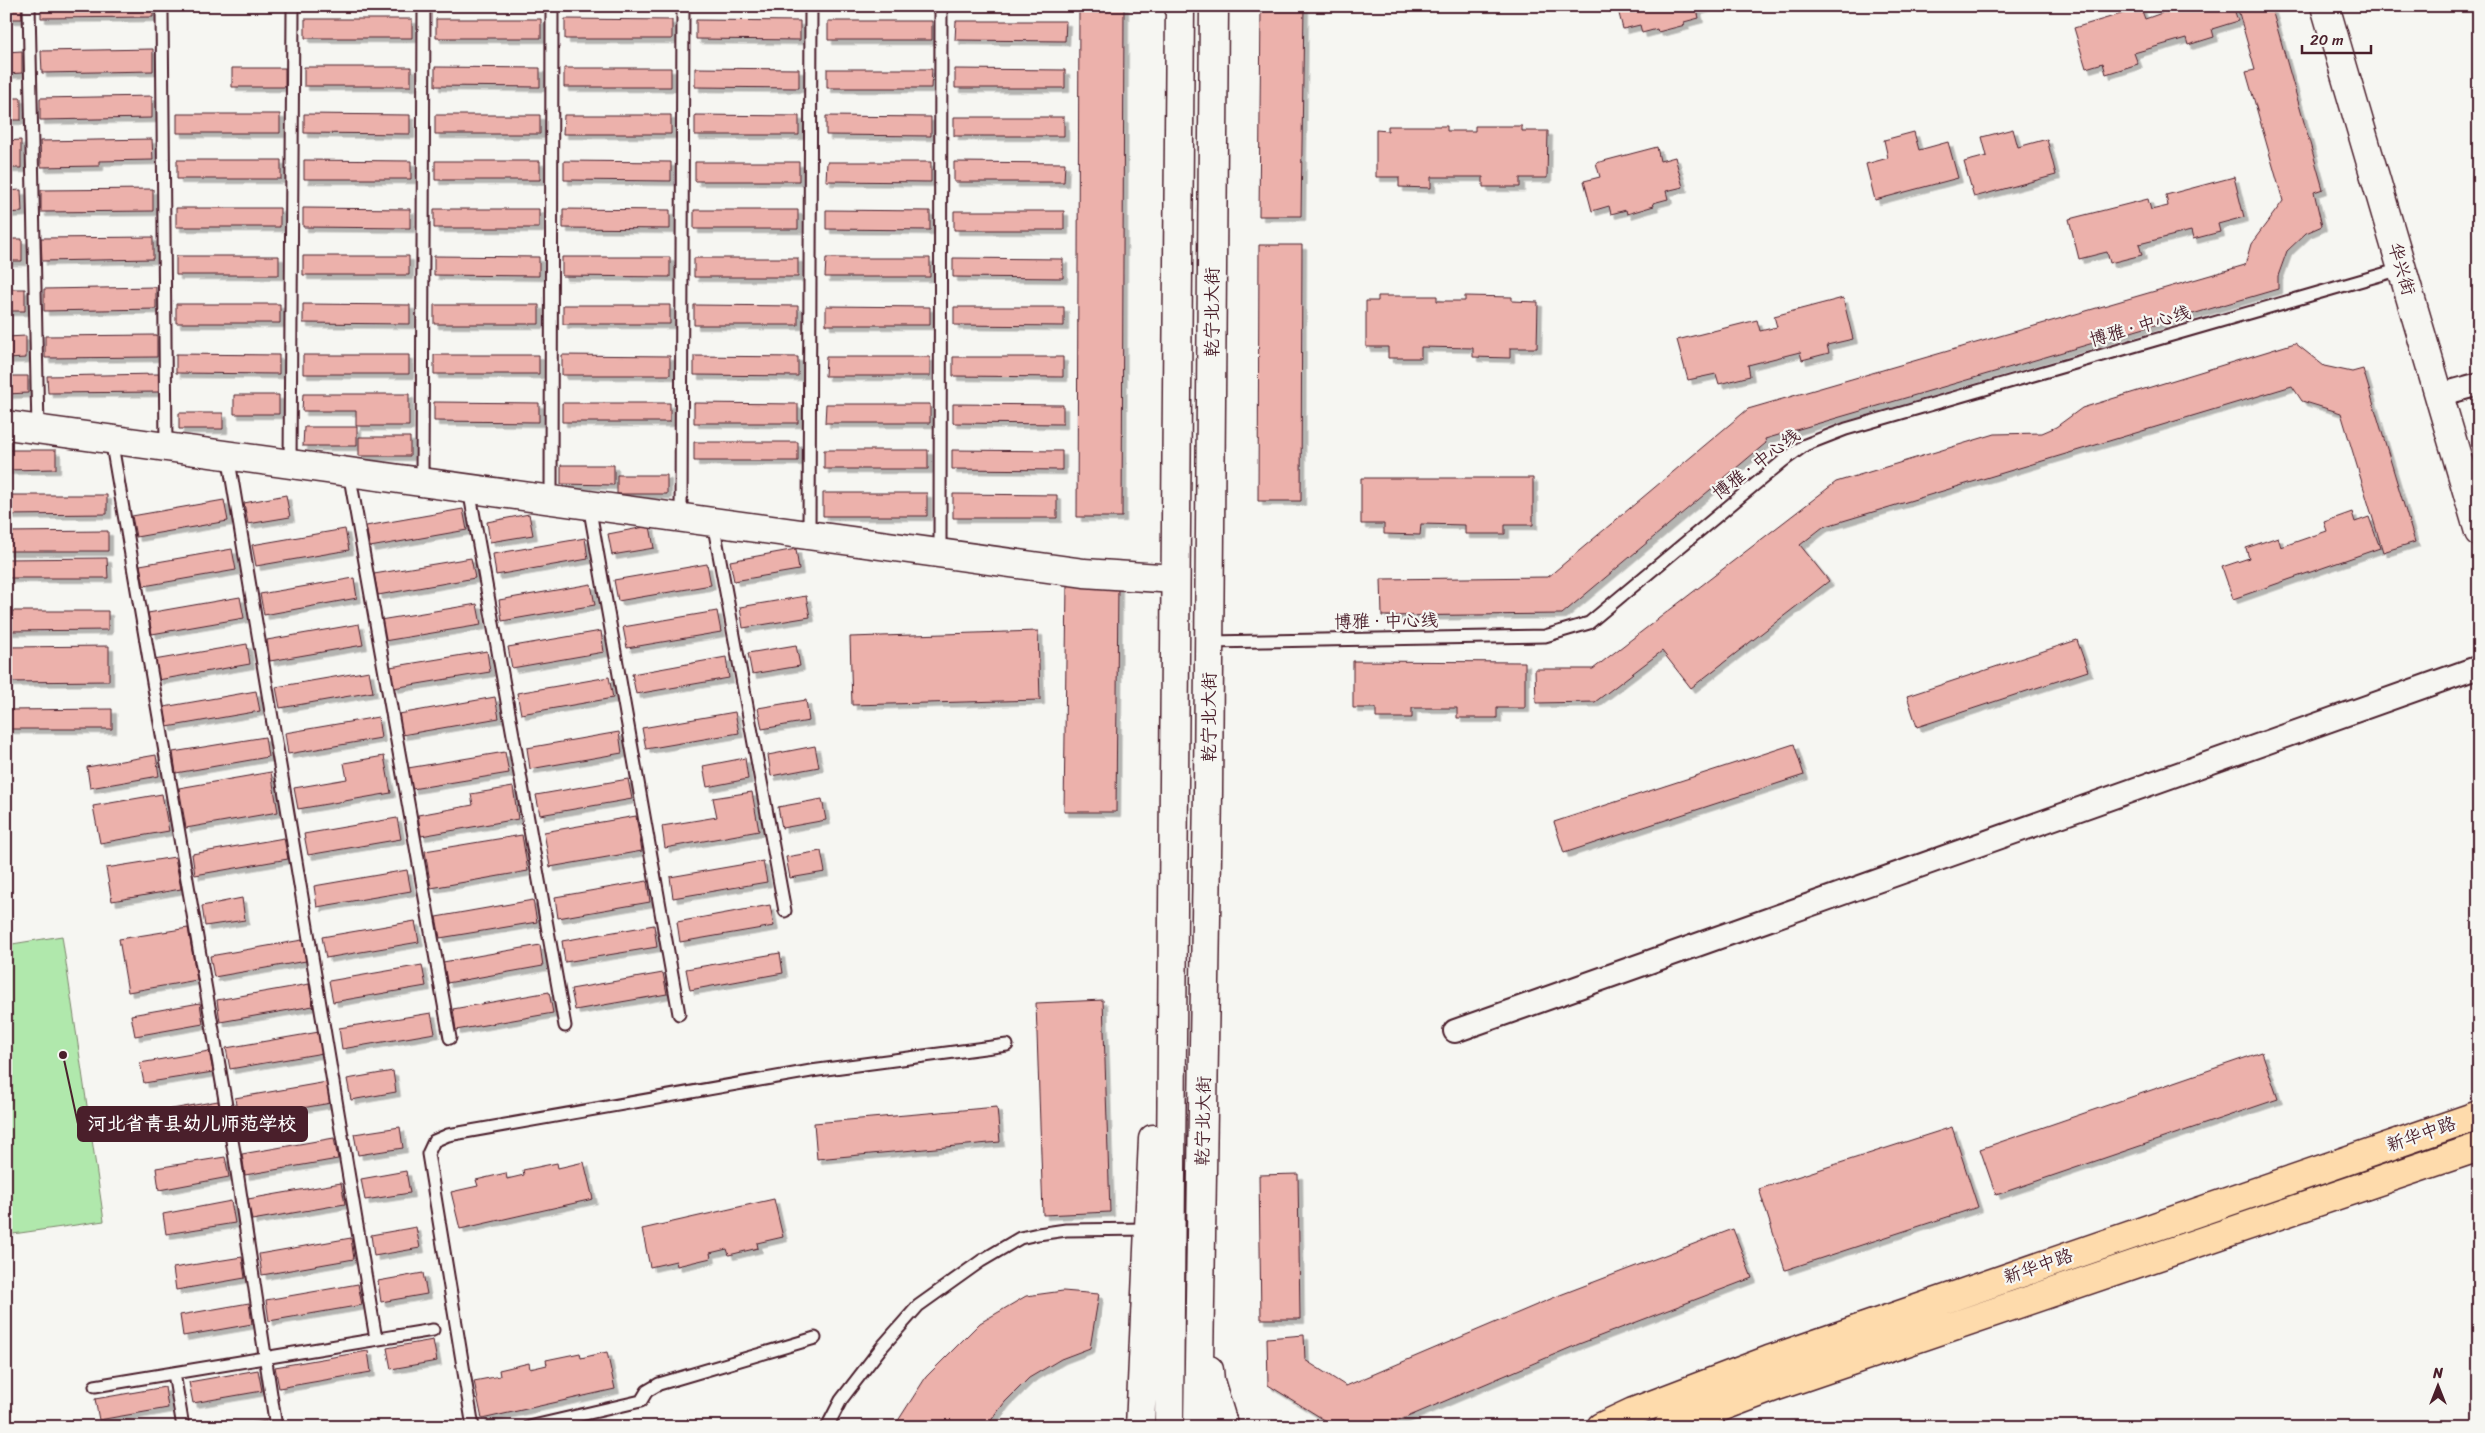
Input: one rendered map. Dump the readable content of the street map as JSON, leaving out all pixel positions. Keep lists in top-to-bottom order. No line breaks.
{"streets":{"main road":["华兴街","乾宁北大街","新华中路"],"lane":["博雅 · 中心线"]},"crossings":[["华兴街","博雅 · 中心线"],["乾宁北大街","博雅 · 中心线"]],"places":["河北省青县幼儿师范学校"],"scale_bar":"20 m","north":"top"}
